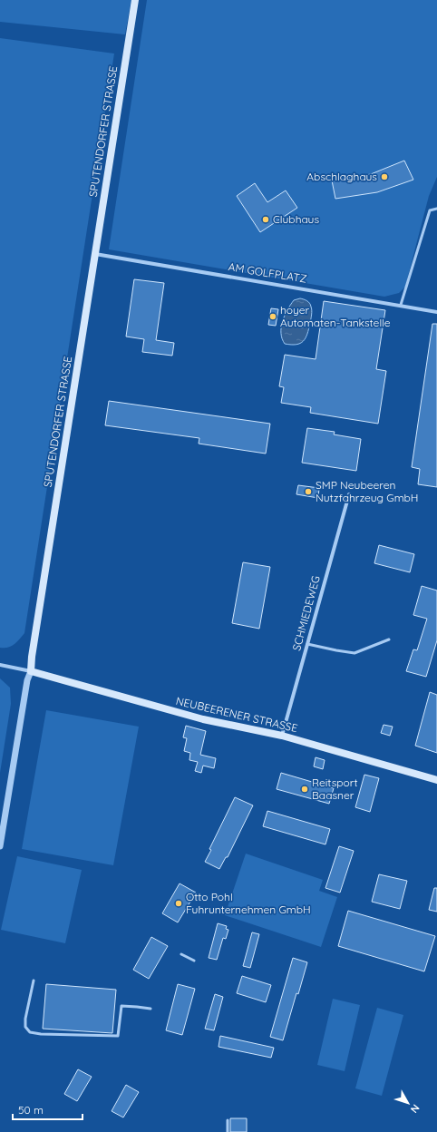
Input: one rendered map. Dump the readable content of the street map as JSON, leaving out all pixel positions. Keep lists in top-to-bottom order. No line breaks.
{"streets":{"main road":["SPUTENDORFER STRASSE","NEUBEERENER STRASSE"],"street":["AM GOLFPLATZ","SCHMIEDEWEG"]},"crossings":[["SPUTENDORFER STRASSE","AM GOLFPLATZ"],["SPUTENDORFER STRASSE","NEUBEERENER STRASSE"],["SCHMIEDEWEG","NEUBEERENER STRASSE"]],"places":["Abschlaghaus","Clubhaus","hoyer Automaten-Tankstelle","SMP Neubeeren Nutzfahrzeug GmbH","Reitsport Baasner","Otto Pohl Fuhrunternehmen GmbH"],"scale_bar":"50 m","north":"bottom right"}
